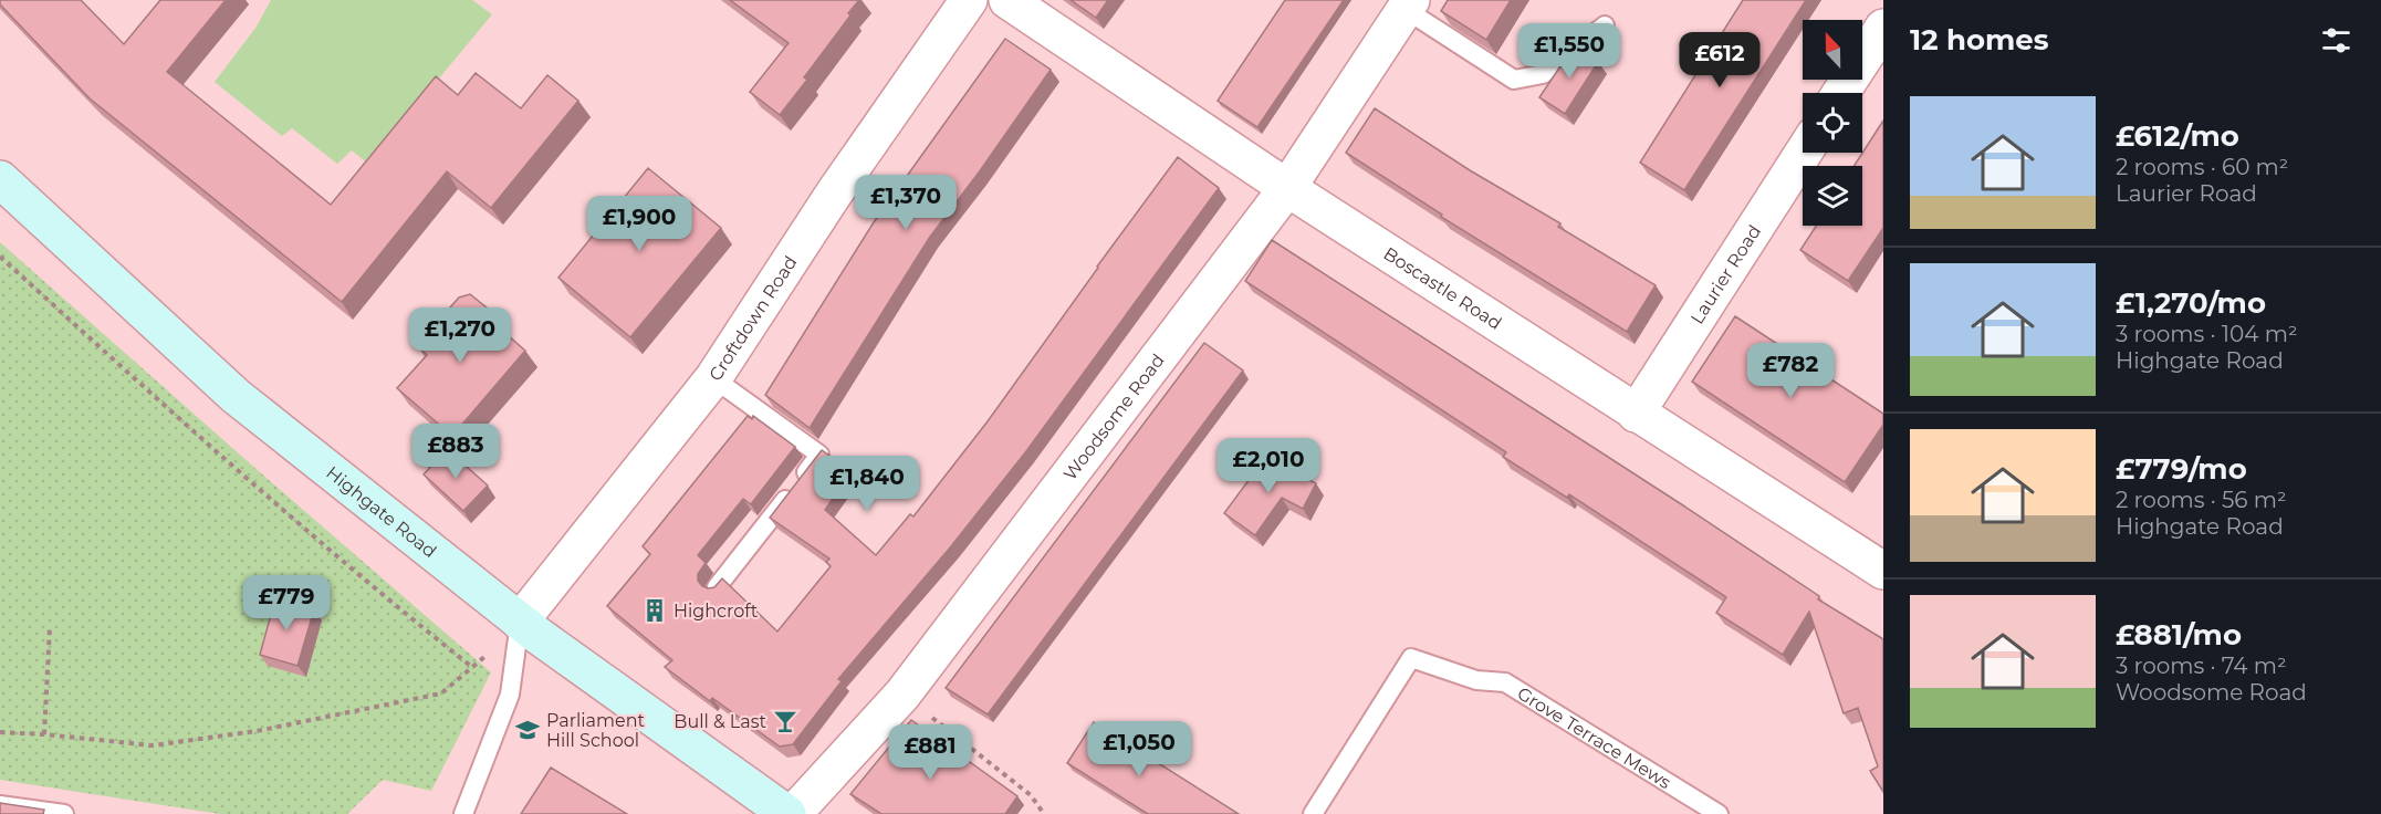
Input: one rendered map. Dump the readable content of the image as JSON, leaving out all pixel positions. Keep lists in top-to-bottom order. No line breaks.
{"streets":{"street":["Laurier Road","Boscastle Road","Croftdown Road","Woodsome Road","Highgate Road"],"lane":["Grove Terrace Mews"]},"crossings":[["Laurier Road","Boscastle Road"],["Boscastle Road","Woodsome Road"],["Croftdown Road","Highgate Road"]],"places":{"building":["Highcroft"],"bar":["Bull & Last"],"school or university":["Parliament Hill School"]},"north":"top","page":{"heading":"12 homes","price":["£1,550","£612","£1,370","£1,900","£1,270","£782","£883","£2,010","£1,840","£779","£1,050","£881"],"list":[{"name":"£612/mo","note":"2 rooms · 60 m² · Laurier Road"},{"name":"£1,270/mo","note":"3 rooms · 104 m² · Highgate Road"},{"name":"£779/mo","note":"2 rooms · 56 m² · Highgate Road"},{"name":"£881/mo","note":"3 rooms · 74 m² · Woodsome Road"}]}}
